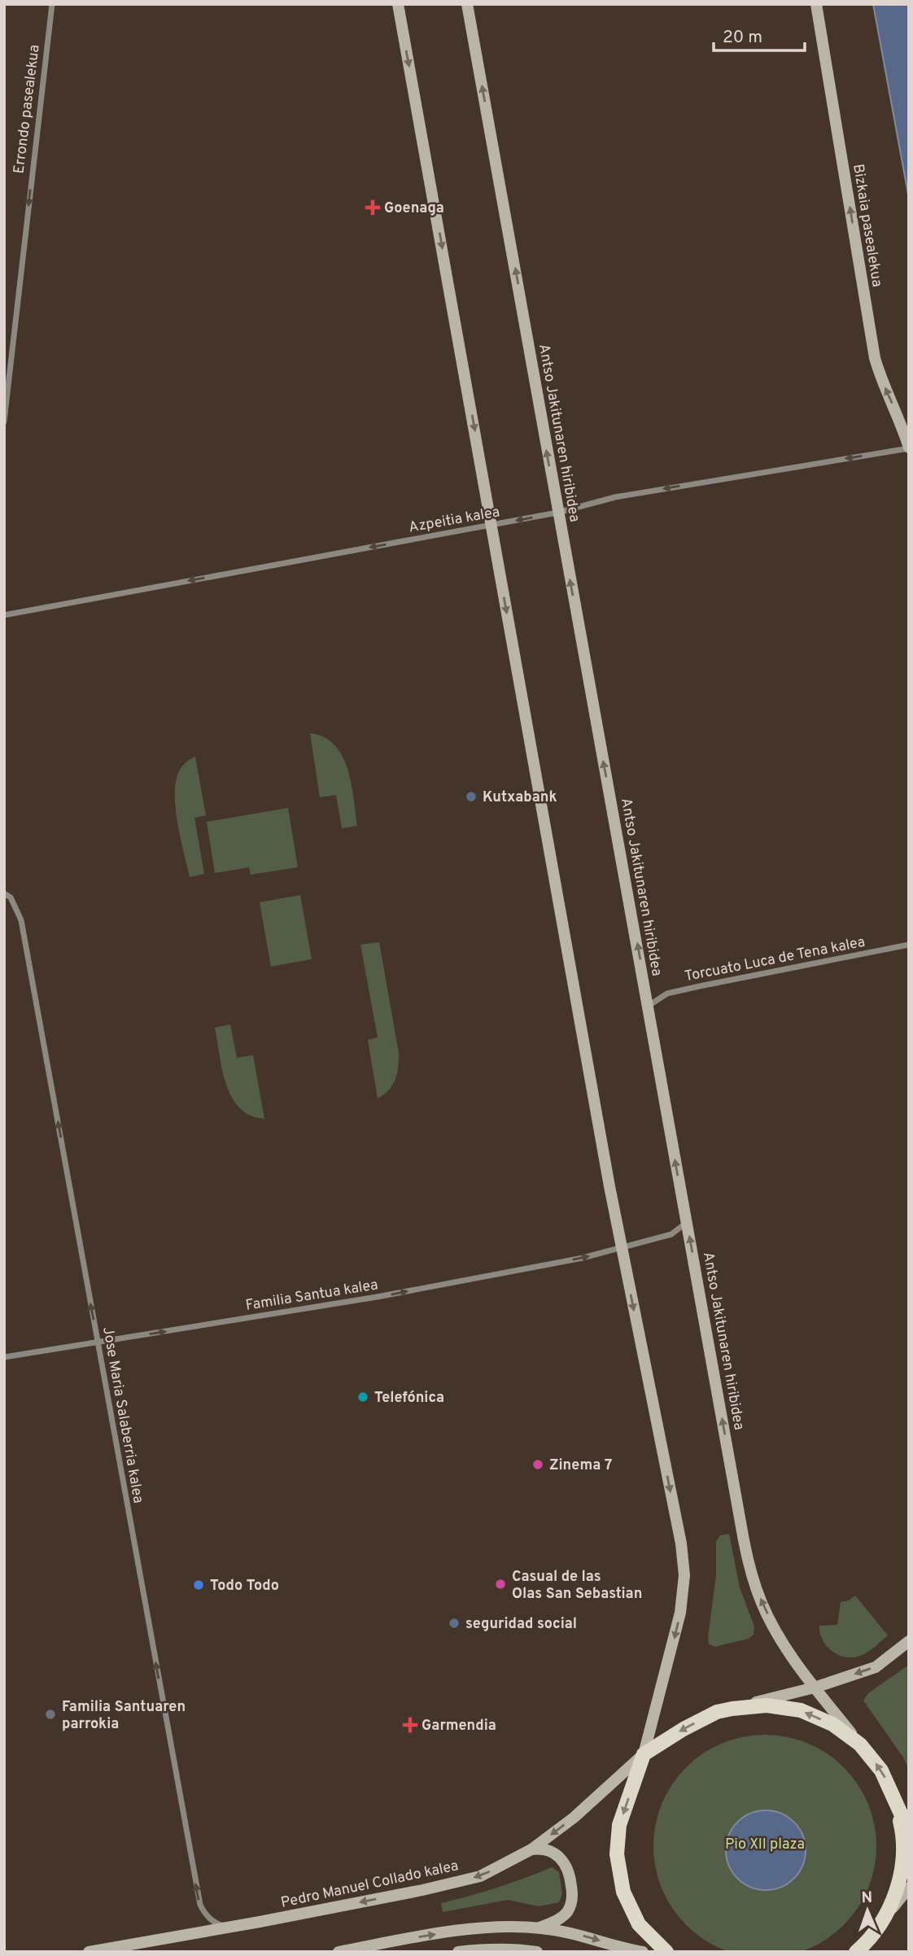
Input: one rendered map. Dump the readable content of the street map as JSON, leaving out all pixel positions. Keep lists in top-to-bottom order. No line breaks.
{"streets":{"main road":["Bizkaia pasealekua","Antso Jakitunaren hiribidea","Pedro Manuel Collado kalea"],"street":["Errondo pasealekua","Azpeitia kalea","Torcuato Luca de Tena kalea","Familia Santua kalea","Jose Maria Salaberria kalea"]},"crossings":[["Bizkaia pasealekua","Azpeitia kalea"],["Antso Jakitunaren hiribidea","Azpeitia kalea"],["Antso Jakitunaren hiribidea","Torcuato Luca de Tena kalea"],["Antso Jakitunaren hiribidea","Familia Santua kalea"],["Familia Santua kalea","Jose Maria Salaberria kalea"],["Jose Maria Salaberria kalea","Pedro Manuel Collado kalea"]],"one_way":["Errondo pasealekua","Bizkaia pasealekua","Azpeitia kalea","Familia Santua kalea","Jose Maria Salaberria kalea"],"parks":["Pio XII plaza"],"places":{"health":["Goenaga","Garmendia"],"other":["Kutxabank","Telefónica","Zinema 7","Casual de las Olas San Sebastian","Todo Todo","seguridad social","Familia Santuaren parrokia"]},"scale_bar":"20 m","north":"top"}
